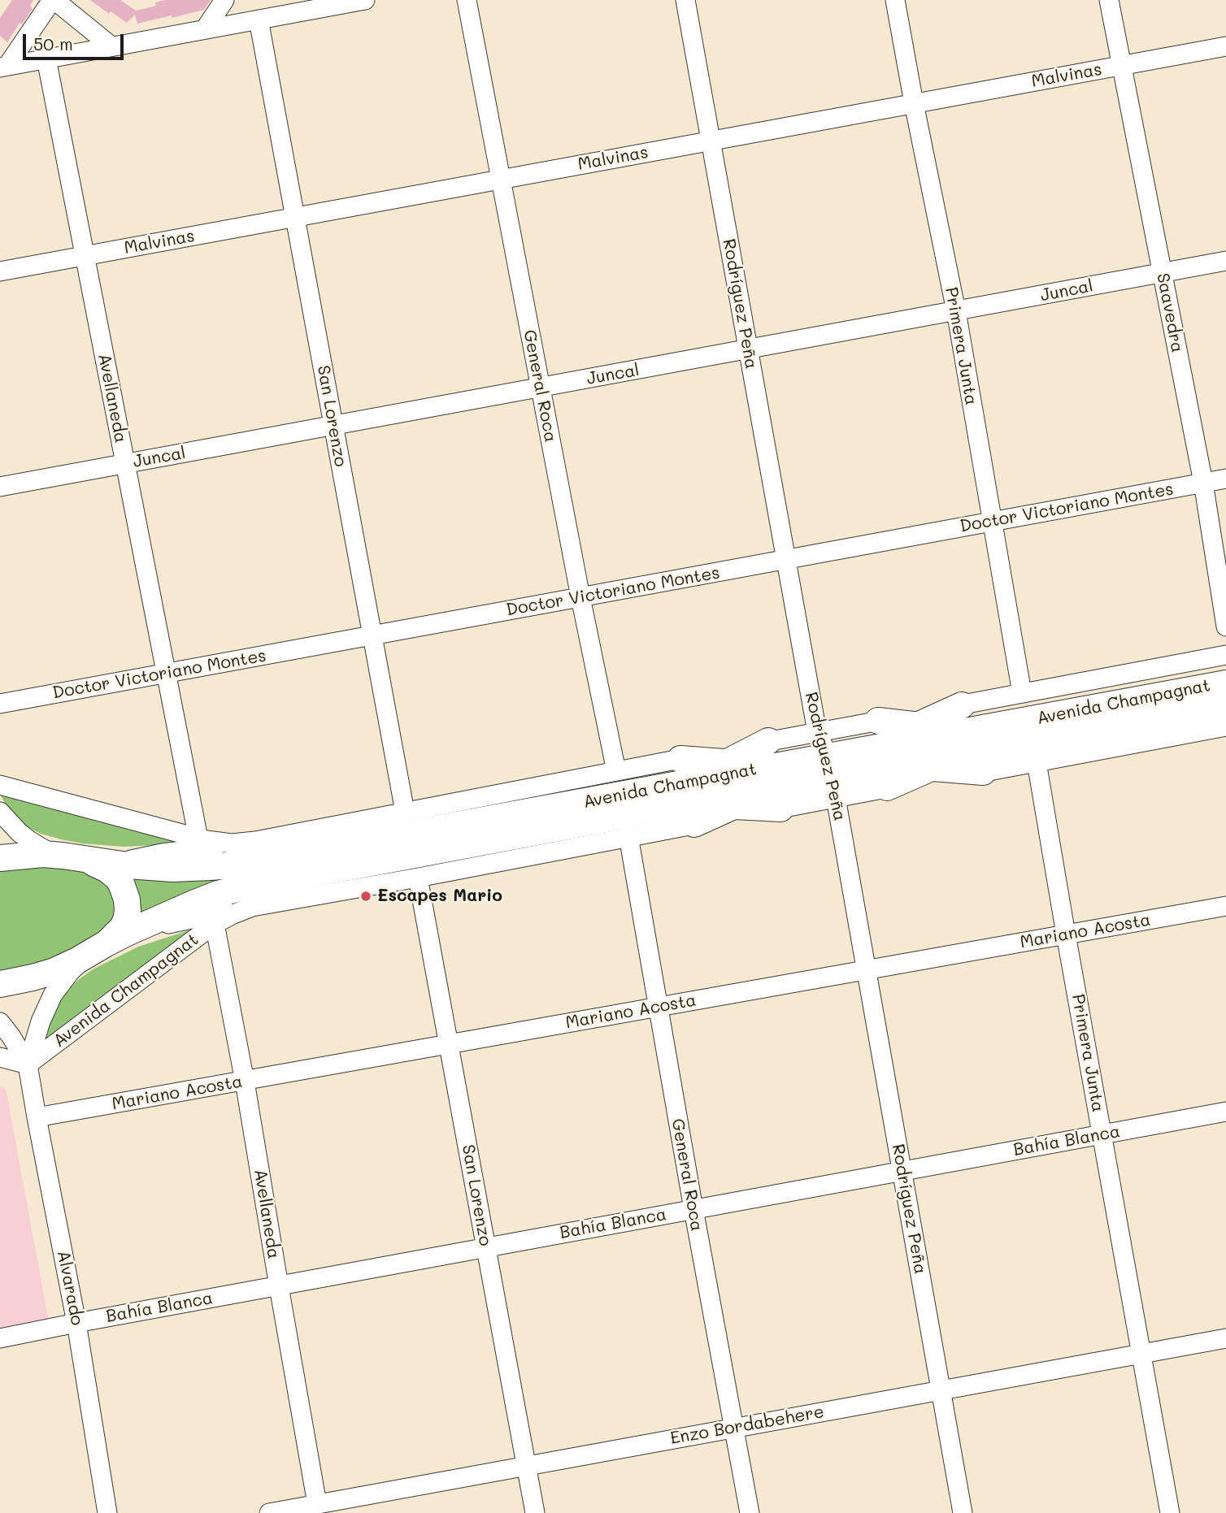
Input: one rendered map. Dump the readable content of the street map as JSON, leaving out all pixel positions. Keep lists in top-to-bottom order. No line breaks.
{"streets":{"highway":["Avenida Champagnat"],"street":["Malvinas","Juncal","Rodríguez Peña","Saavedra","Primera Junta","General Roca","Avellaneda","San Lorenzo","Doctor Victoriano Montes","Mariano Acosta","Bahía Blanca","Alvarado","Enzo Bordabehere"]},"crossings":[["Malvinas","Rodríguez Peña"],["Malvinas","Saavedra"],["Malvinas","Primera Junta"],["Malvinas","General Roca"],["Malvinas","Avellaneda"],["Malvinas","San Lorenzo"],["Juncal","Rodríguez Peña"],["Juncal","Saavedra"],["Juncal","Primera Junta"],["Juncal","General Roca"],["Juncal","Avellaneda"],["Juncal","San Lorenzo"],["Rodríguez Peña","Doctor Victoriano Montes"],["Rodríguez Peña","Avenida Champagnat"],["Rodríguez Peña","Mariano Acosta"],["Rodríguez Peña","Bahía Blanca"],["Rodríguez Peña","Enzo Bordabehere"],["Saavedra","Doctor Victoriano Montes"],["Primera Junta","Doctor Victoriano Montes"],["Primera Junta","Avenida Champagnat"],["Primera Junta","Mariano Acosta"],["Primera Junta","Bahía Blanca"],["Primera Junta","Enzo Bordabehere"],["General Roca","Doctor Victoriano Montes"],["General Roca","Avenida Champagnat"],["General Roca","Mariano Acosta"],["General Roca","Bahía Blanca"],["General Roca","Enzo Bordabehere"],["Avellaneda","Doctor Victoriano Montes"],["Avellaneda","Avenida Champagnat"],["Avellaneda","Mariano Acosta"],["Avellaneda","Bahía Blanca"],["Avellaneda","Enzo Bordabehere"],["San Lorenzo","Doctor Victoriano Montes"],["San Lorenzo","Avenida Champagnat"],["San Lorenzo","Mariano Acosta"],["San Lorenzo","Bahía Blanca"],["San Lorenzo","Enzo Bordabehere"],["Avenida Champagnat","Alvarado"],["Mariano Acosta","Alvarado"],["Bahía Blanca","Alvarado"]],"places":["Escapes Mario"],"scale_bar":"50 m"}
